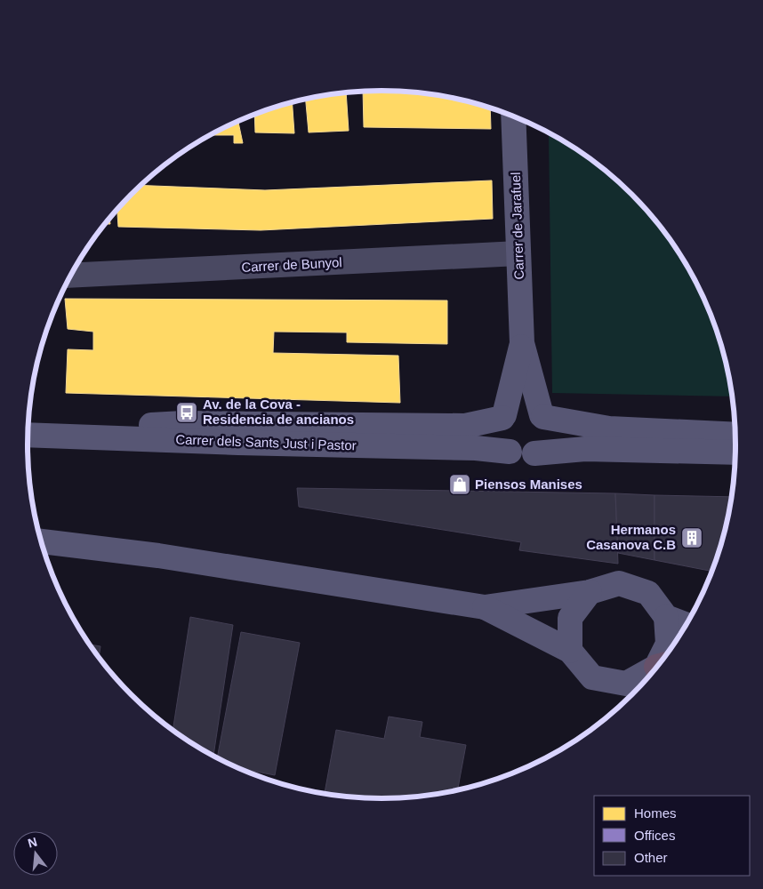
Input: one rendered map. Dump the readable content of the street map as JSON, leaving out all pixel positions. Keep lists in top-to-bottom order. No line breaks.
{"streets":{"main road":["Carrer de Jarafuel","Carrer dels Sants Just i Pastor"],"street":["Carrer de Bunyol"]},"crossings":[["Carrer de Jarafuel","Carrer de Bunyol"],["Carrer de Jarafuel","Carrer dels Sants Just i Pastor"]],"places":{"bus stop":["Av. de la Cova - Residencia de ancianos"],"shop":["Piensos Manises"],"building":["Hermanos Casanova C.B"]},"legend":["Homes","Offices","Other"],"north":"top"}
